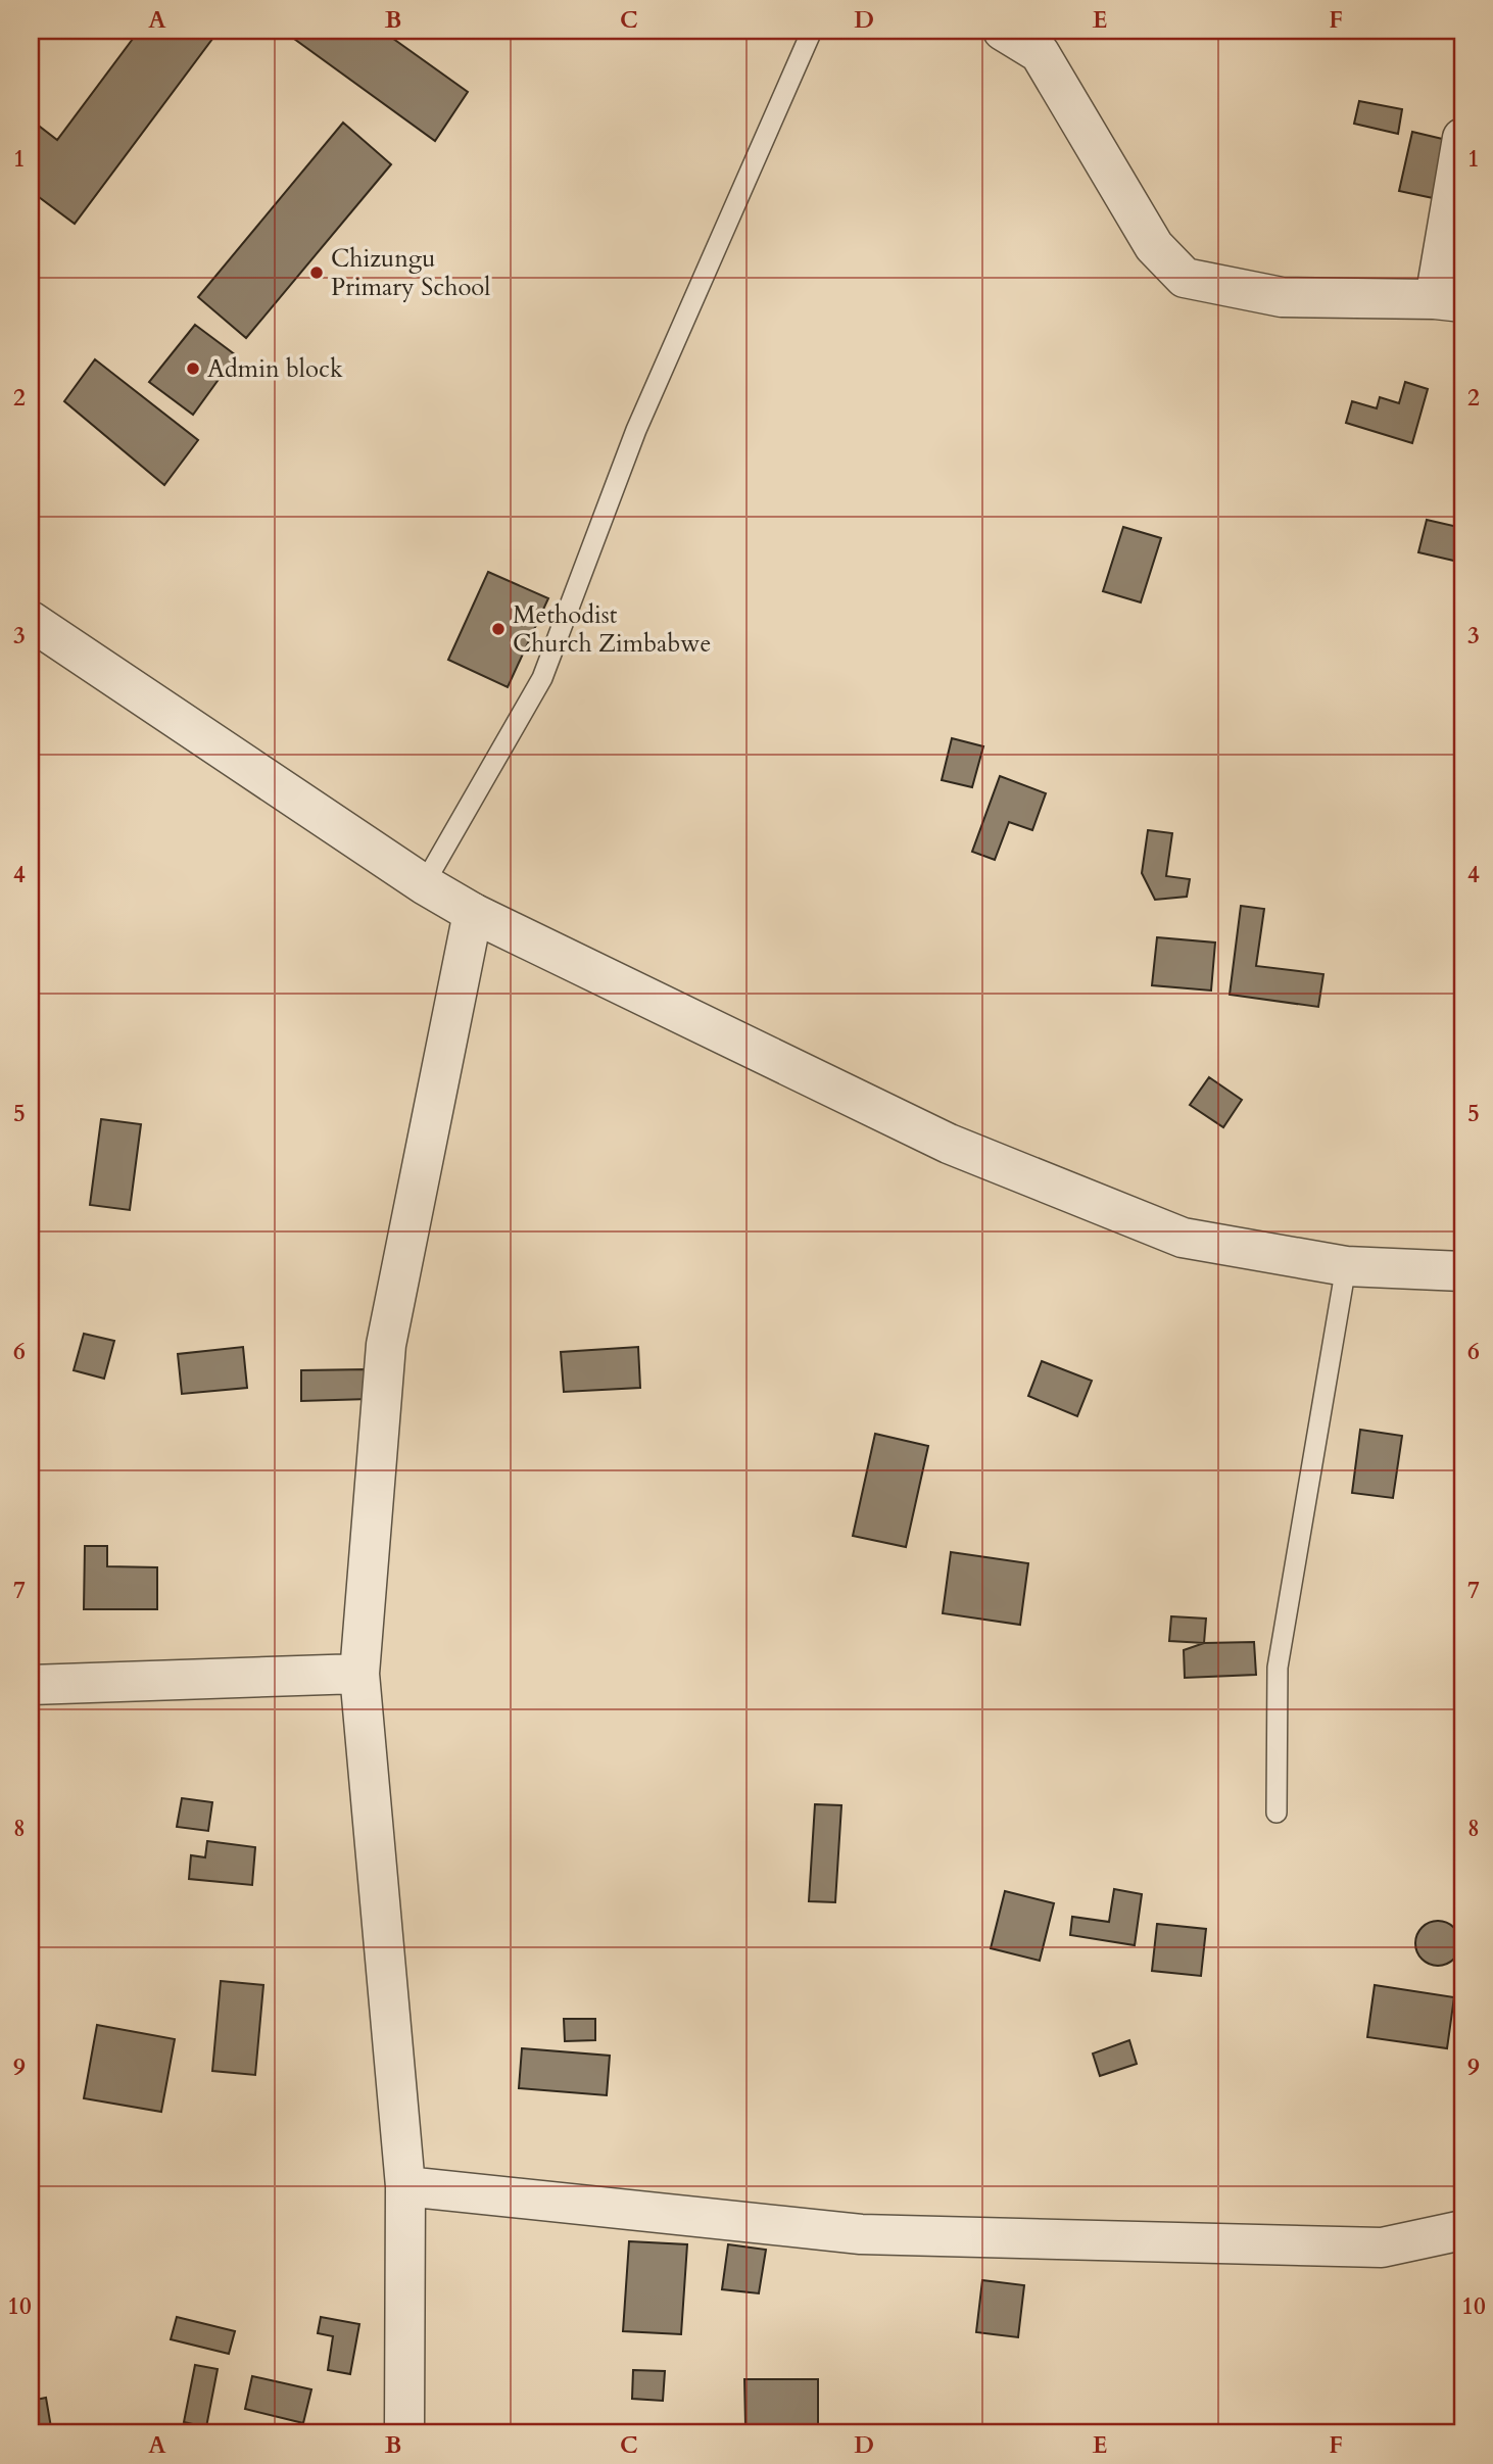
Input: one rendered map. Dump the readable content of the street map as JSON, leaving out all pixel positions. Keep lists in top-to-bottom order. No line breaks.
{"places":["Chizungu Primary School","Admin block","Methodist Church Zimbabwe"],"grid":{"columns":["A","B","C","D","E","F"],"rows":["1","2","3","4","5","6","7","8","9","10"]}}
